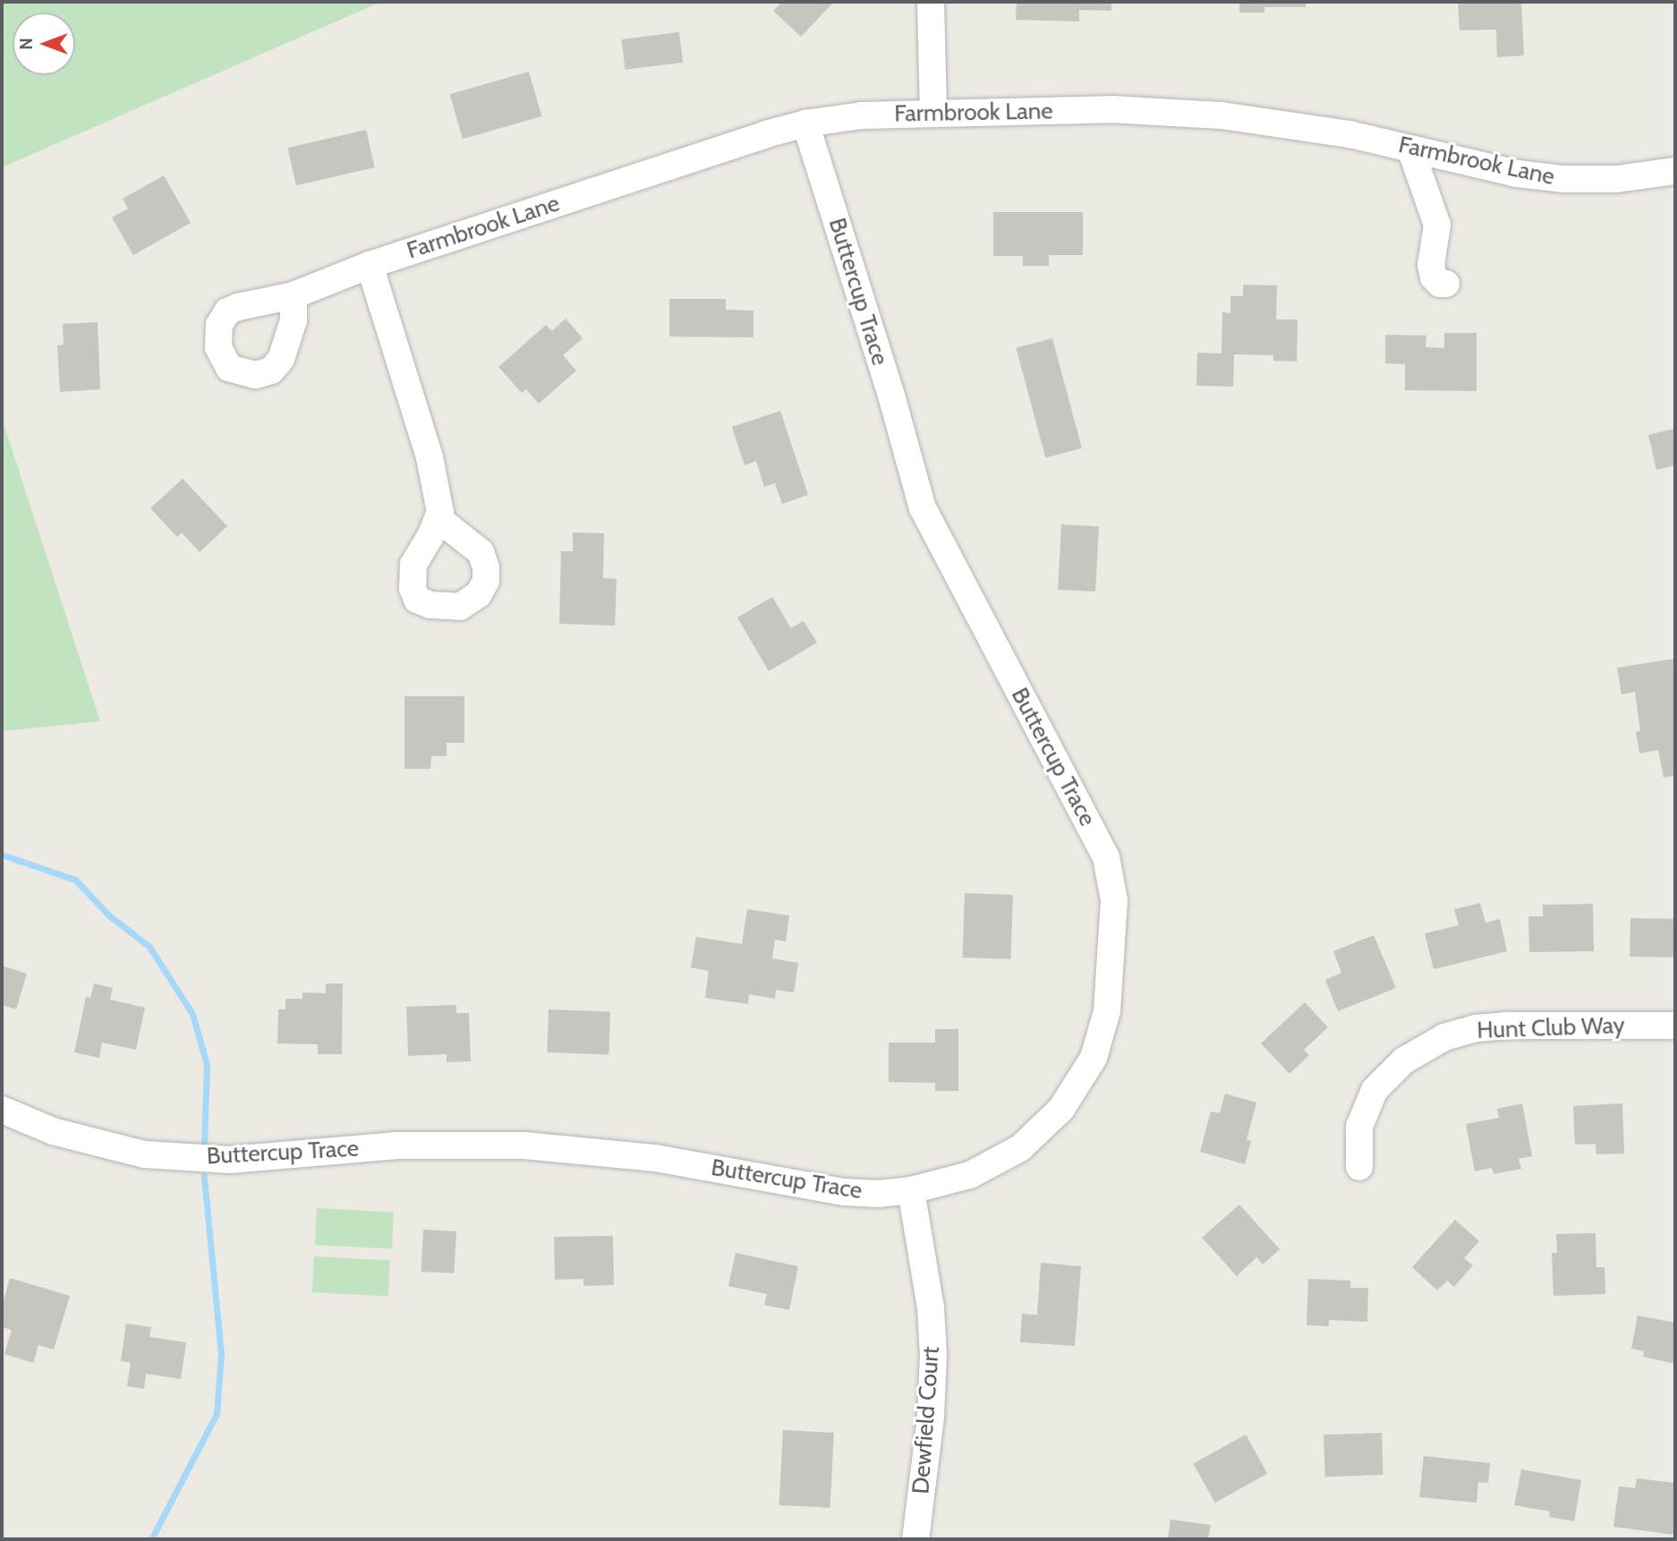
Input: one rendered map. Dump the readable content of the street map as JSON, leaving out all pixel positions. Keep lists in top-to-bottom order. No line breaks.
{"streets":{"street":["Farmbrook Lane","Buttercup Trace","Hunt Club Way","Dewfield Court"]},"crossings":[["Farmbrook Lane","Buttercup Trace"],["Buttercup Trace","Dewfield Court"]],"north":"left"}
